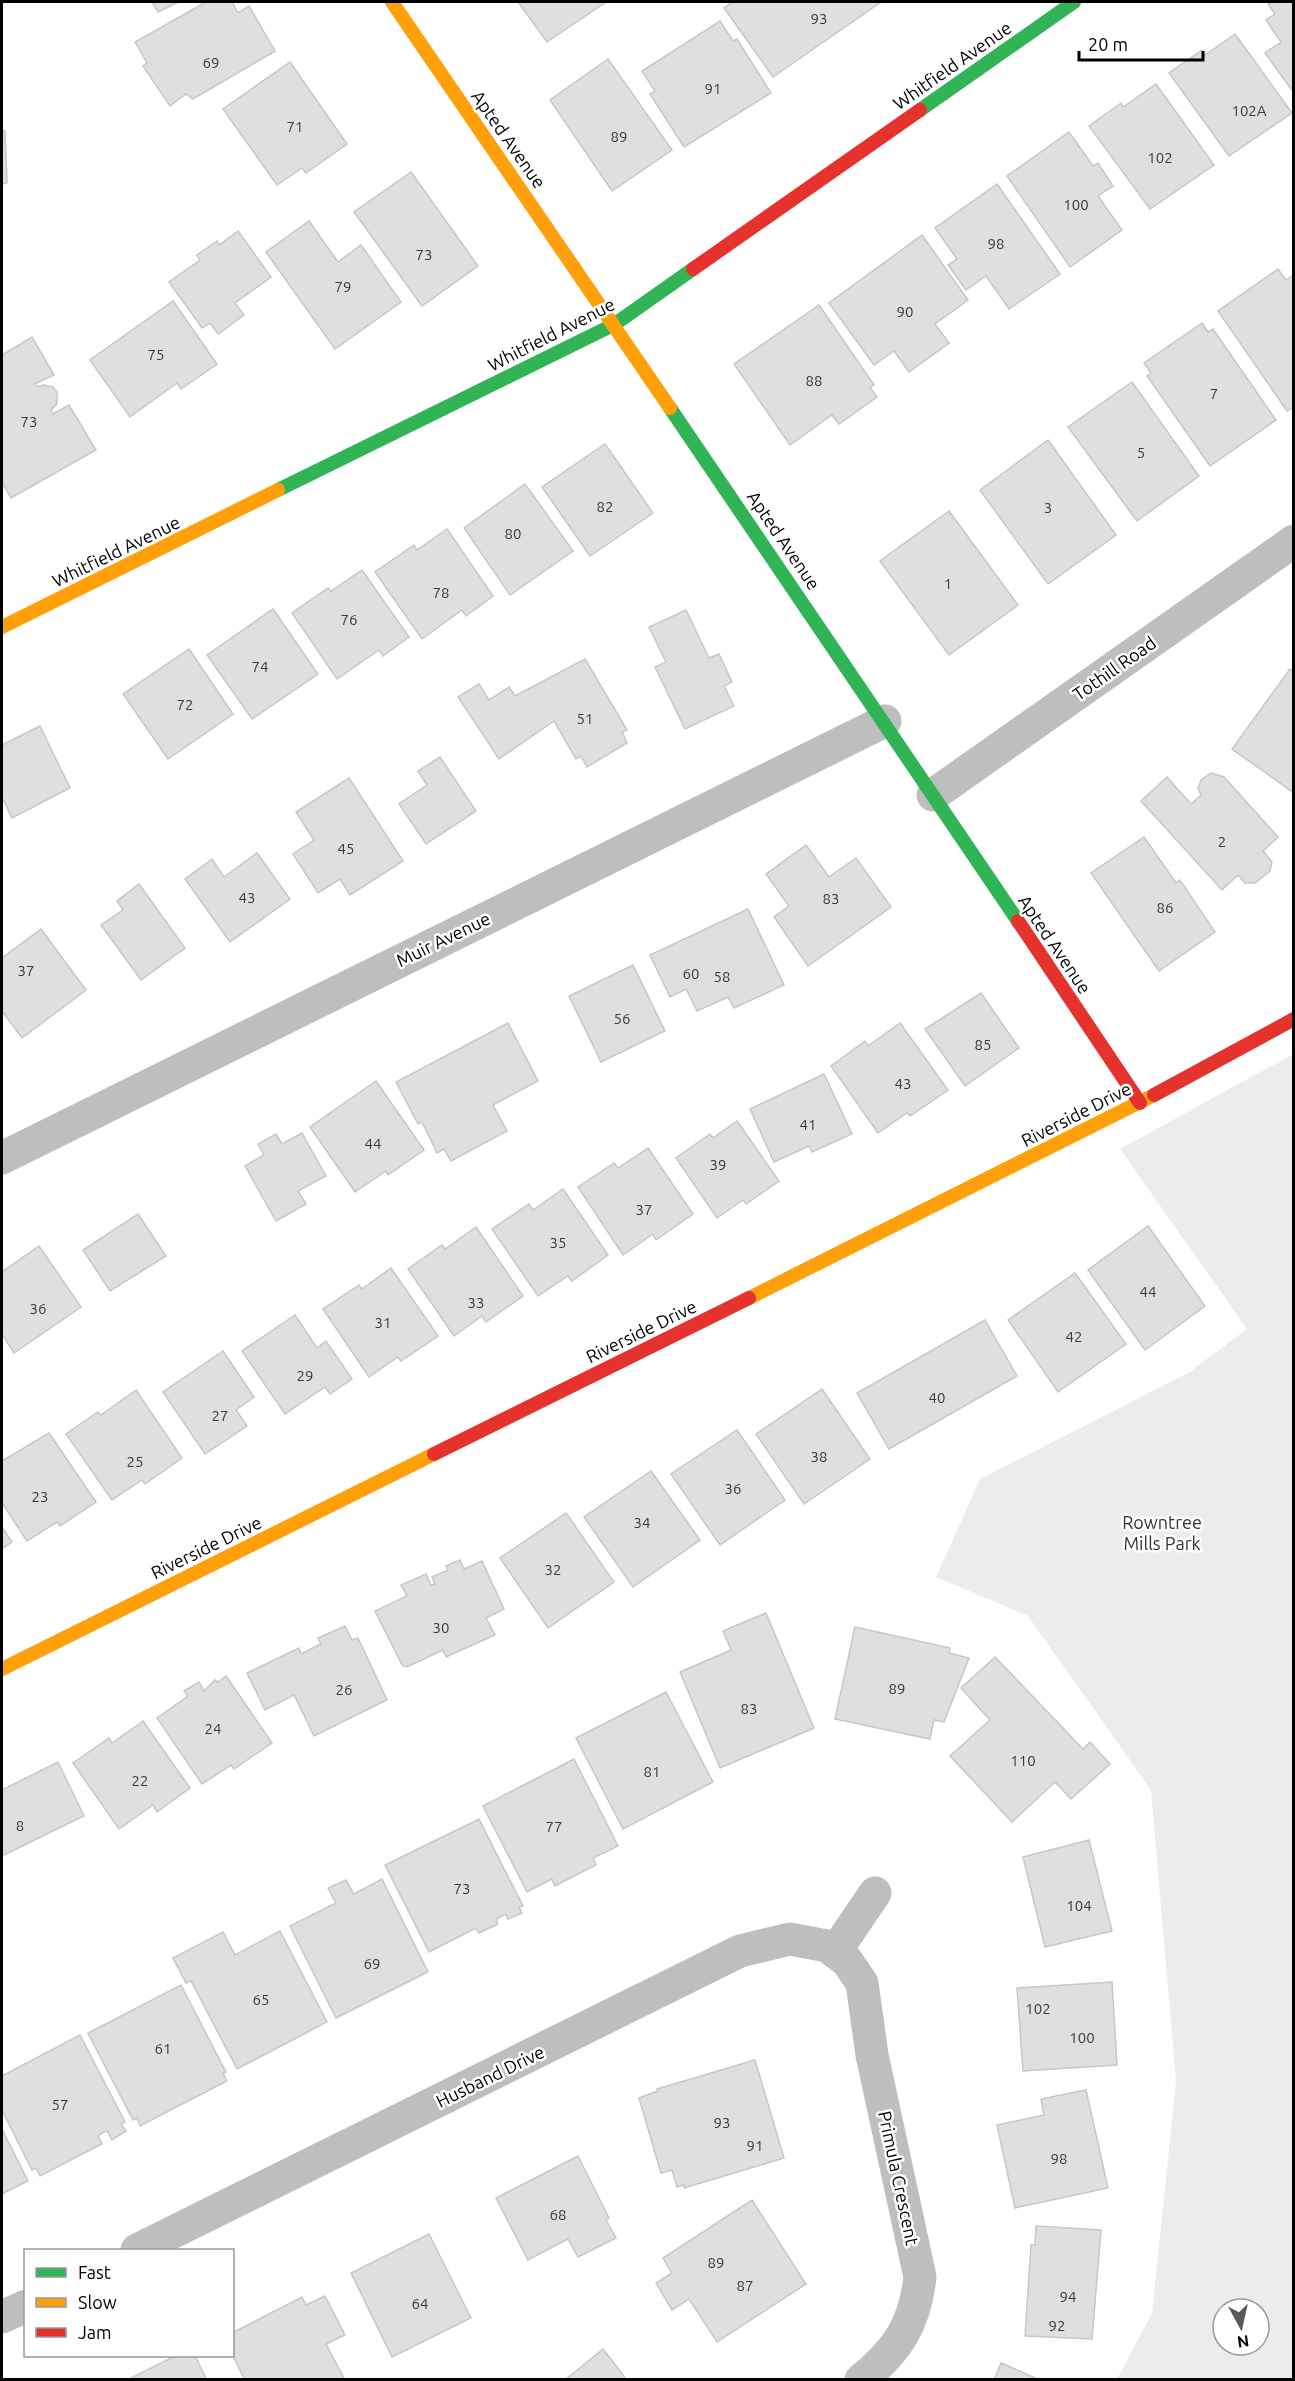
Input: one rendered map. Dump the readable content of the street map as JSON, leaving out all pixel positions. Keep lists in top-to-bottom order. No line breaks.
{"streets":{"street":["Whitfield Avenue","Apted Avenue","Tothill Road","Muir Avenue","Riverside Drive","Husband Drive","Primula Crescent"]},"crossings":[["Whitfield Avenue","Apted Avenue"],["Apted Avenue","Tothill Road"],["Apted Avenue","Muir Avenue"],["Apted Avenue","Riverside Drive"],["Husband Drive","Primula Crescent"]],"parks":["Rowntree Mills Park"],"house_numbers":["93","69","91","102A","71","89","102","100","98","73","79","90","75","88","7","73","5","82","3","80","1","78","76","74","72","51","2","45","43","83","86","37","60","58","56","85","43","41","44","39","37","35","44","33","36","31","42","29","40","27","38","25","36","23","34","32","30","89","26","83","24","110","81","22","8","77","73","104","69","65","102","100","61","57","93","91","98","68","89","87","94","64","92"],"legend":["Fast","Slow","Jam"],"scale_bar":"20 m","north":"bottom"}
